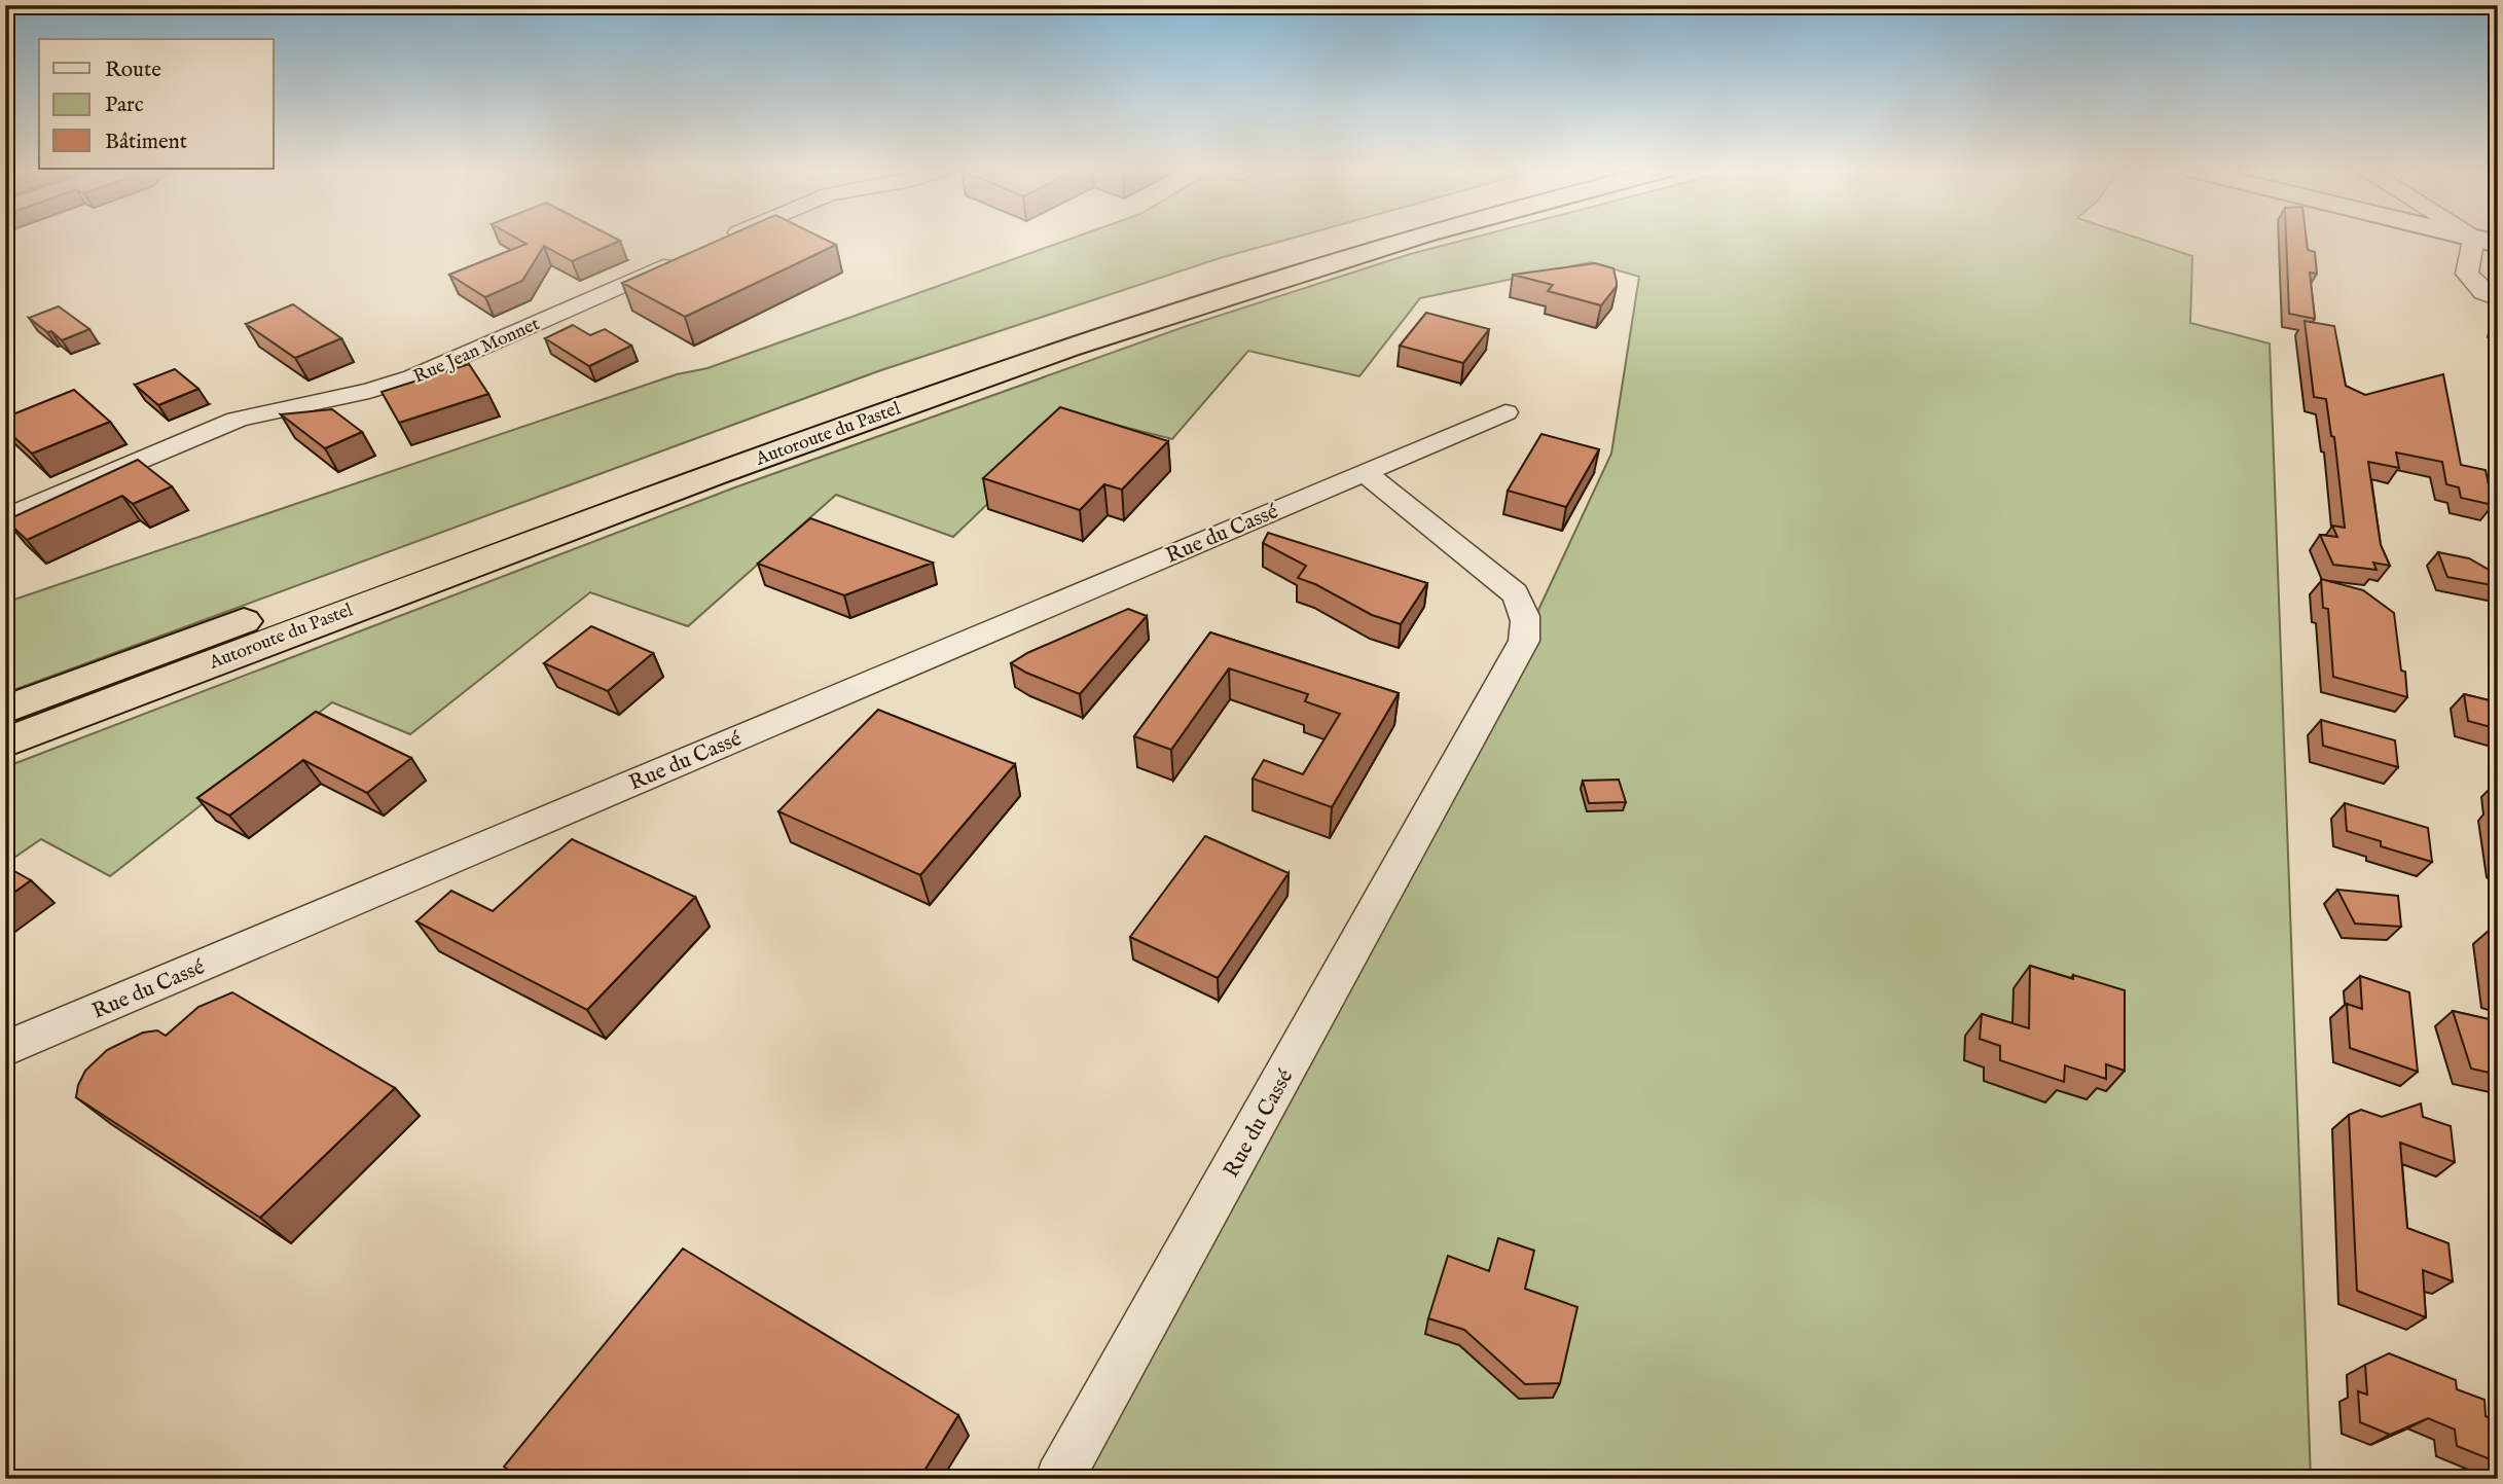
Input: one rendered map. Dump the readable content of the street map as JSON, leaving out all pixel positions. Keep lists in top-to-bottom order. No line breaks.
{"streets":{"highway":["Autoroute du Pastel"],"street":["Rue Jean Monnet","Rue du Cassé"]},"legend":["Route","Parc","Bâtiment"]}
